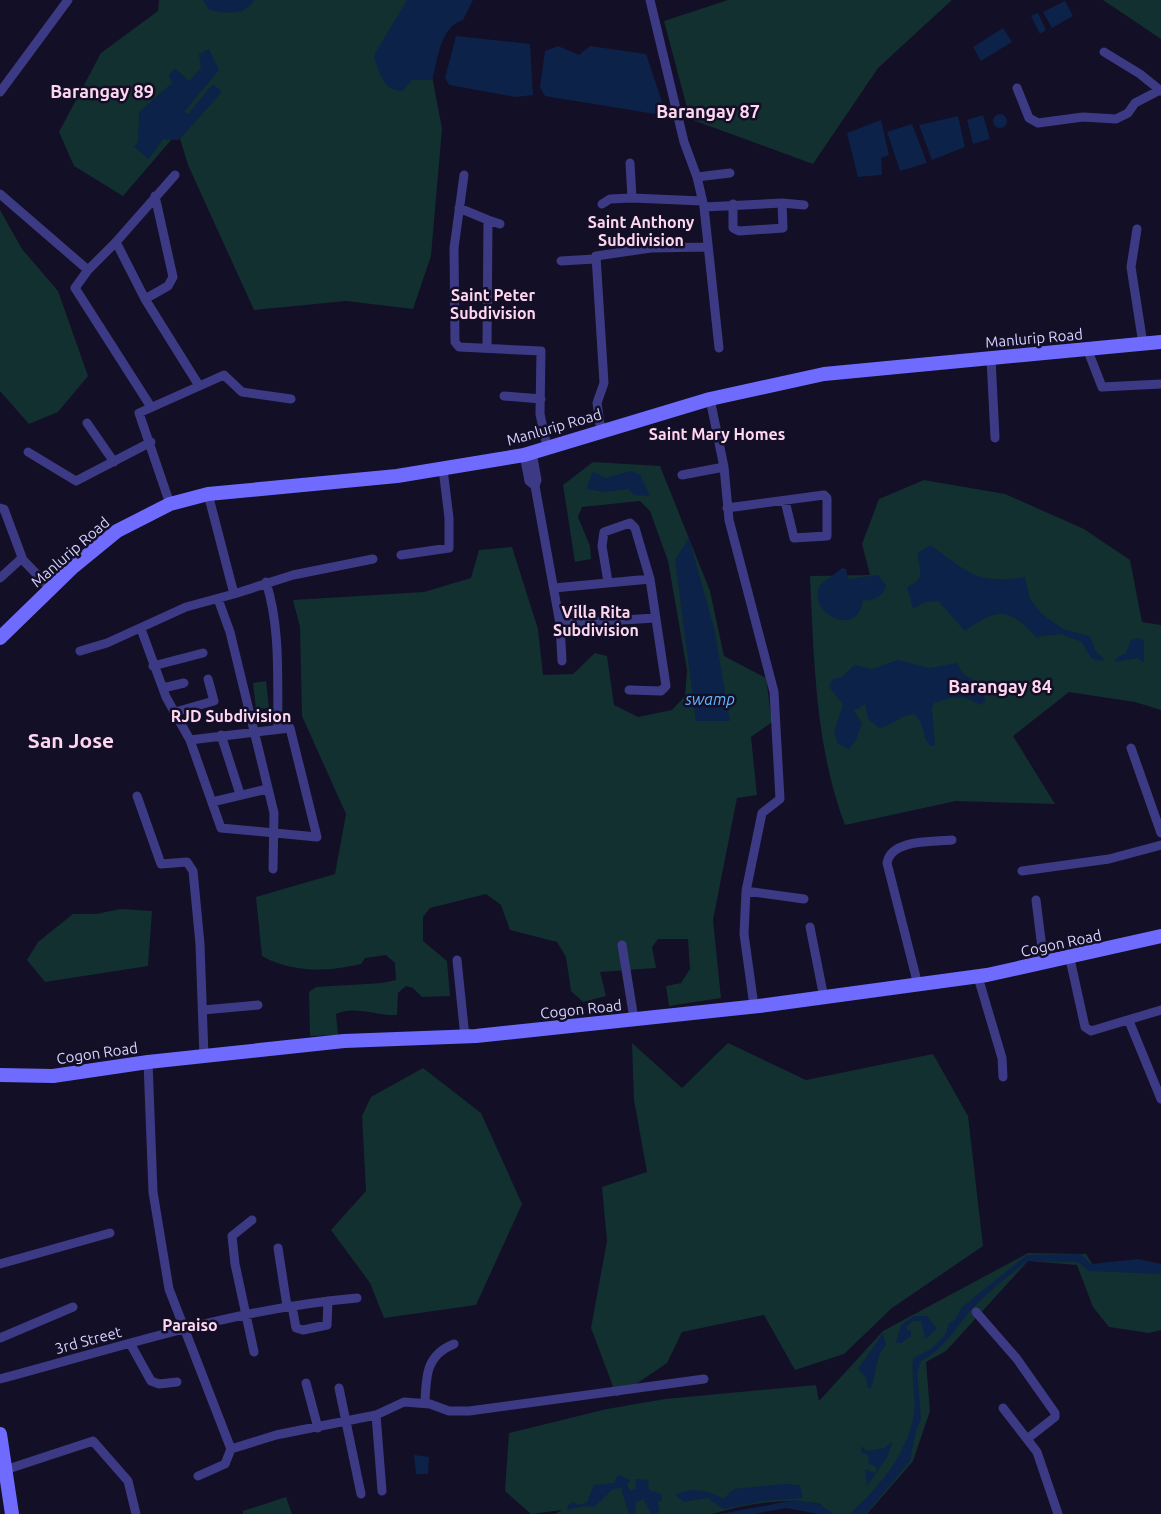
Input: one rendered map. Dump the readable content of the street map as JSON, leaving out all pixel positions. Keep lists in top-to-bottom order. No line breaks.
{"streets":{"main road":["Manlurip Road","Cogon Road"],"street":["3rd Street"]},"districts":["Barangay 89","Barangay 87","Saint Anthony Subdivision","Saint Peter Subdivision","Saint Mary Homes","Villa Rita Subdivision","Barangay 84","RJD Subdivision","San Jose","Paraiso"],"water":["swamp"]}
